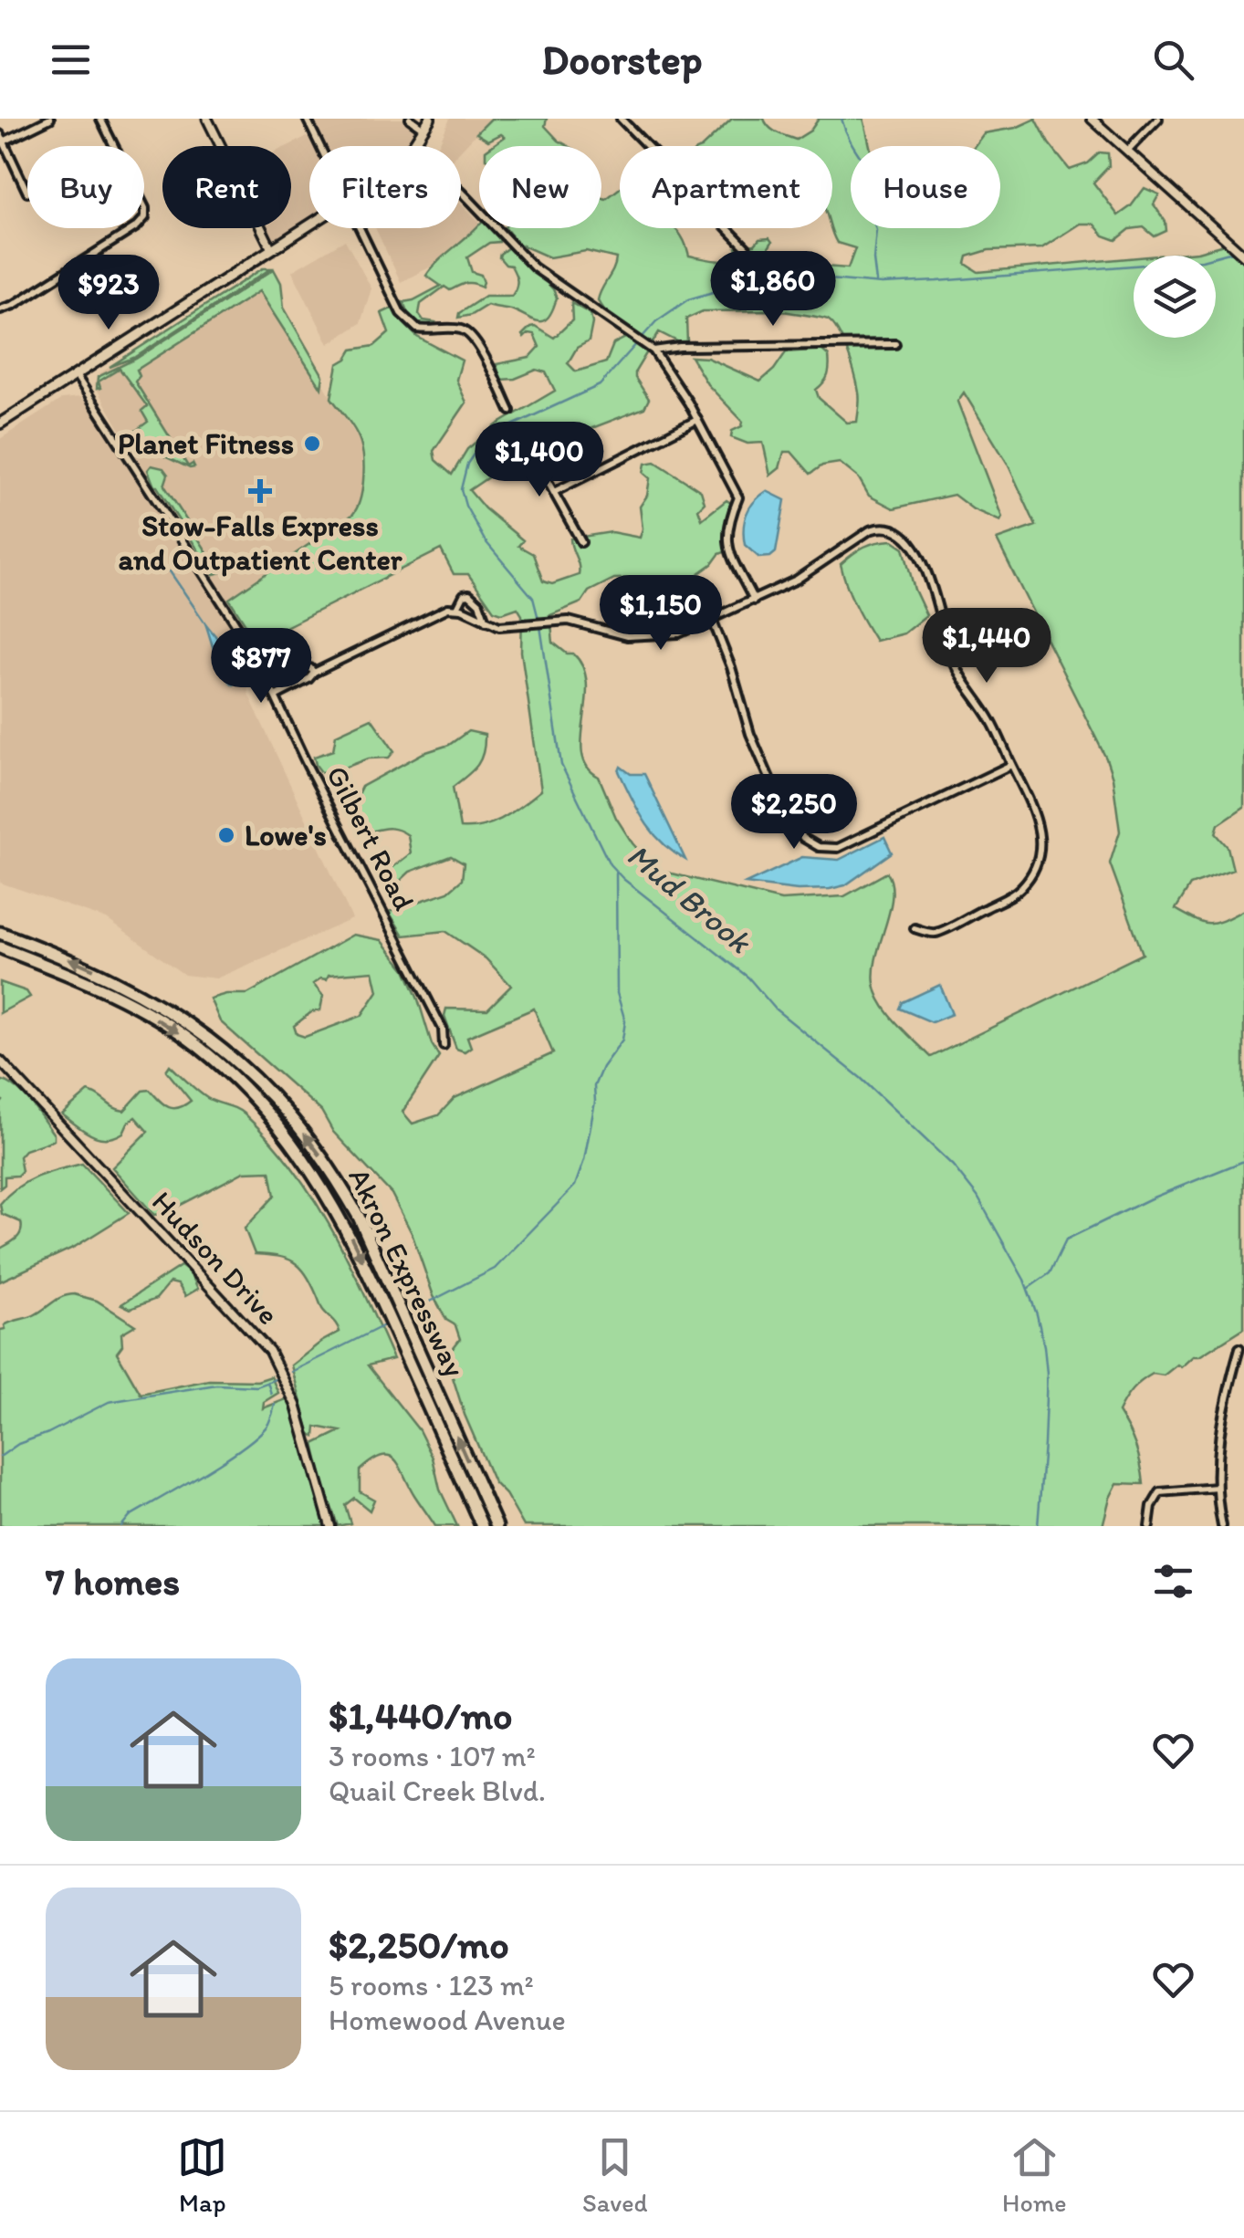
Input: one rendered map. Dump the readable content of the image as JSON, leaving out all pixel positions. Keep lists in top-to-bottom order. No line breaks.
{"streets":{"highway":["Akron Expressway"],"street":["Gilbert Road","Hudson Drive"]},"water":["Mud Brook"],"places":{"other":["Planet Fitness","Lowe's"],"health":["Stow-Falls Express and Outpatient Center"]},"page":{"header":"Doorstep","chip":["Buy","Rent","Filters","New","Apartment","House"],"price":["$1,860","$923","$1,400","$1,150","$1,440","$877","$2,250"],"heading":"7 homes","list":[{"name":"$1,440/mo","note":"3 rooms · 107 m² · Quail Creek Blvd."},{"name":"$2,250/mo","note":"5 rooms · 123 m² · Homewood Avenue"}],"tabs":["Map","Saved","Home"]}}
